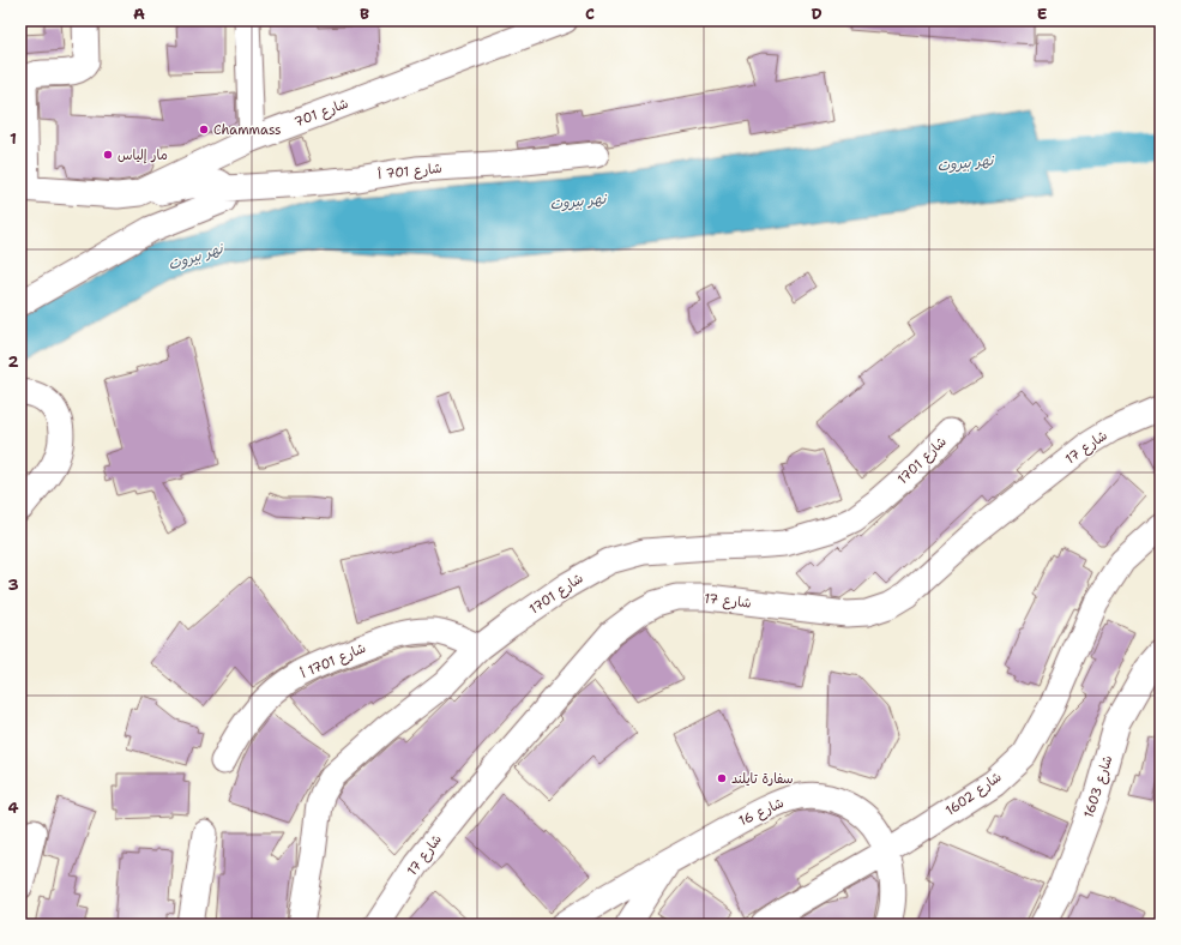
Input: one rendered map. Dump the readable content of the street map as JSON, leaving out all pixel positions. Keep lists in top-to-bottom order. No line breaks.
{"streets":{"street":["شارع 701","شارع 701 أ","شارع 17","شارع 1701","شارع 1701 أ","شارع 1603","شارع 1602","شارع 16"]},"crossings":[["شارع 701","شارع 701 أ"],["شارع 1701","شارع 1701 أ"],["شارع 1602","شارع 16"]],"water":["نهر بيروت"],"places":["Chammass","مار إلياس","سفارة تايلند"],"grid":{"columns":["A","B","C","D","E"],"rows":["1","2","3","4"]}}
